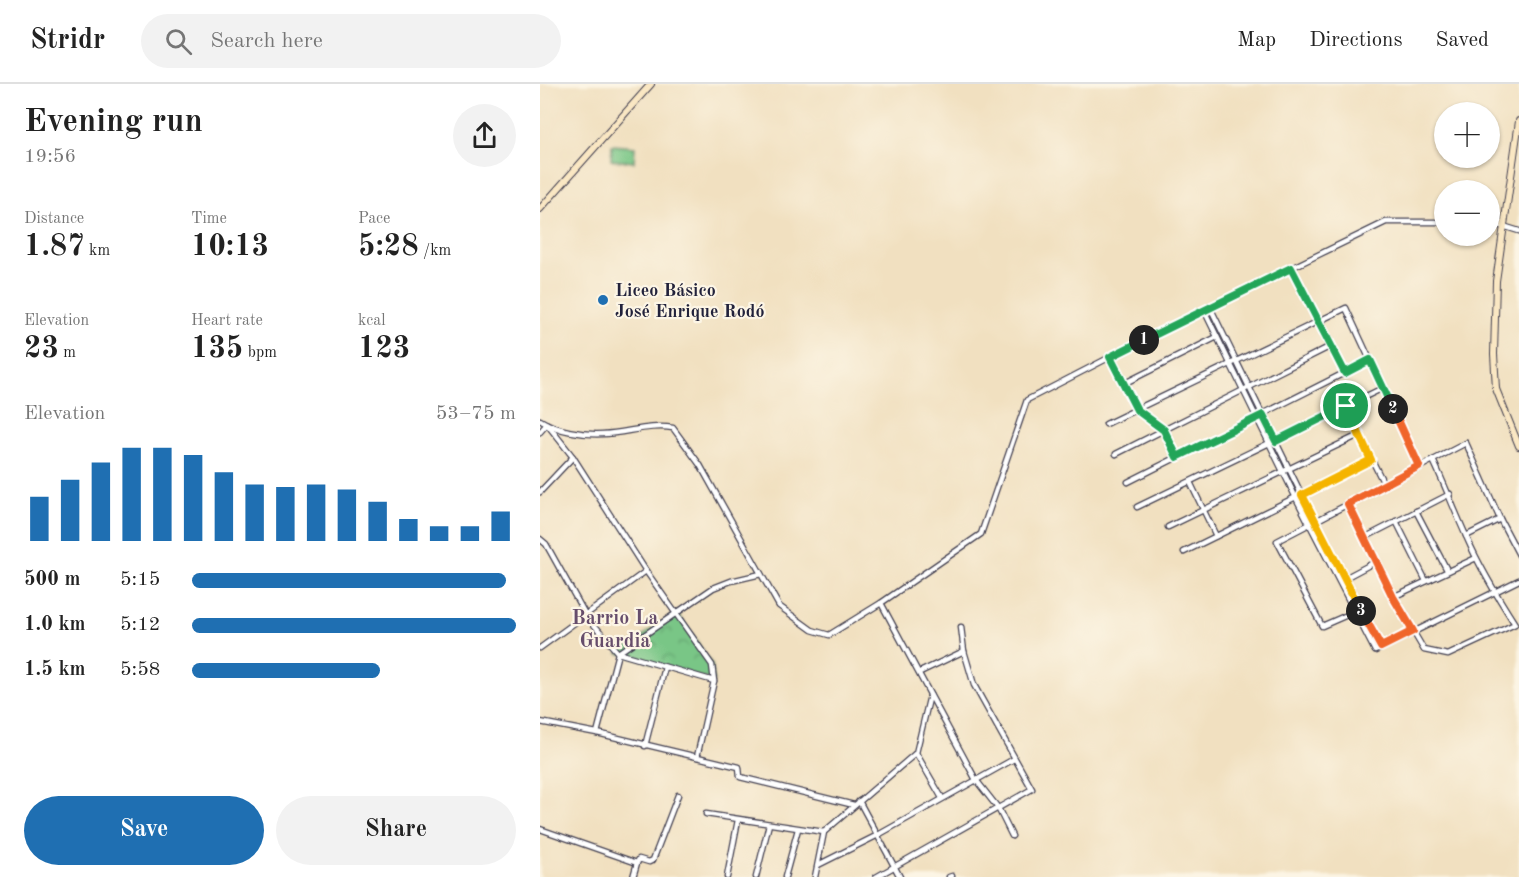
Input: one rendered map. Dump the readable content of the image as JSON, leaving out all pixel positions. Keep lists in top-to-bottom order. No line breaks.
{"districts":["Barrio La Guardia"],"places":["Liceo Básico José Enrique Rodó"],"page":{"header":"Stridr","search":"Search here","nav":["Map","Directions","Saved"],"heading":["Evening run","19:56"],"map_buttons":["+","−"],"stats":[["Distance","1.87 km"],["Time","10:13"],["Pace","5:28 /km"],["Elevation","23 m"],["Heart rate","135 bpm"],["kcal","123"]],"pins":["1","2","3"],"chart":["Elevation","53–75 m"],"list":[{"name":"500 m","note":"5:15"},{"name":"1.0 km","note":"5:12"},{"name":"1.5 km","note":"5:58"}],"buttons":["Save","Share"]}}
